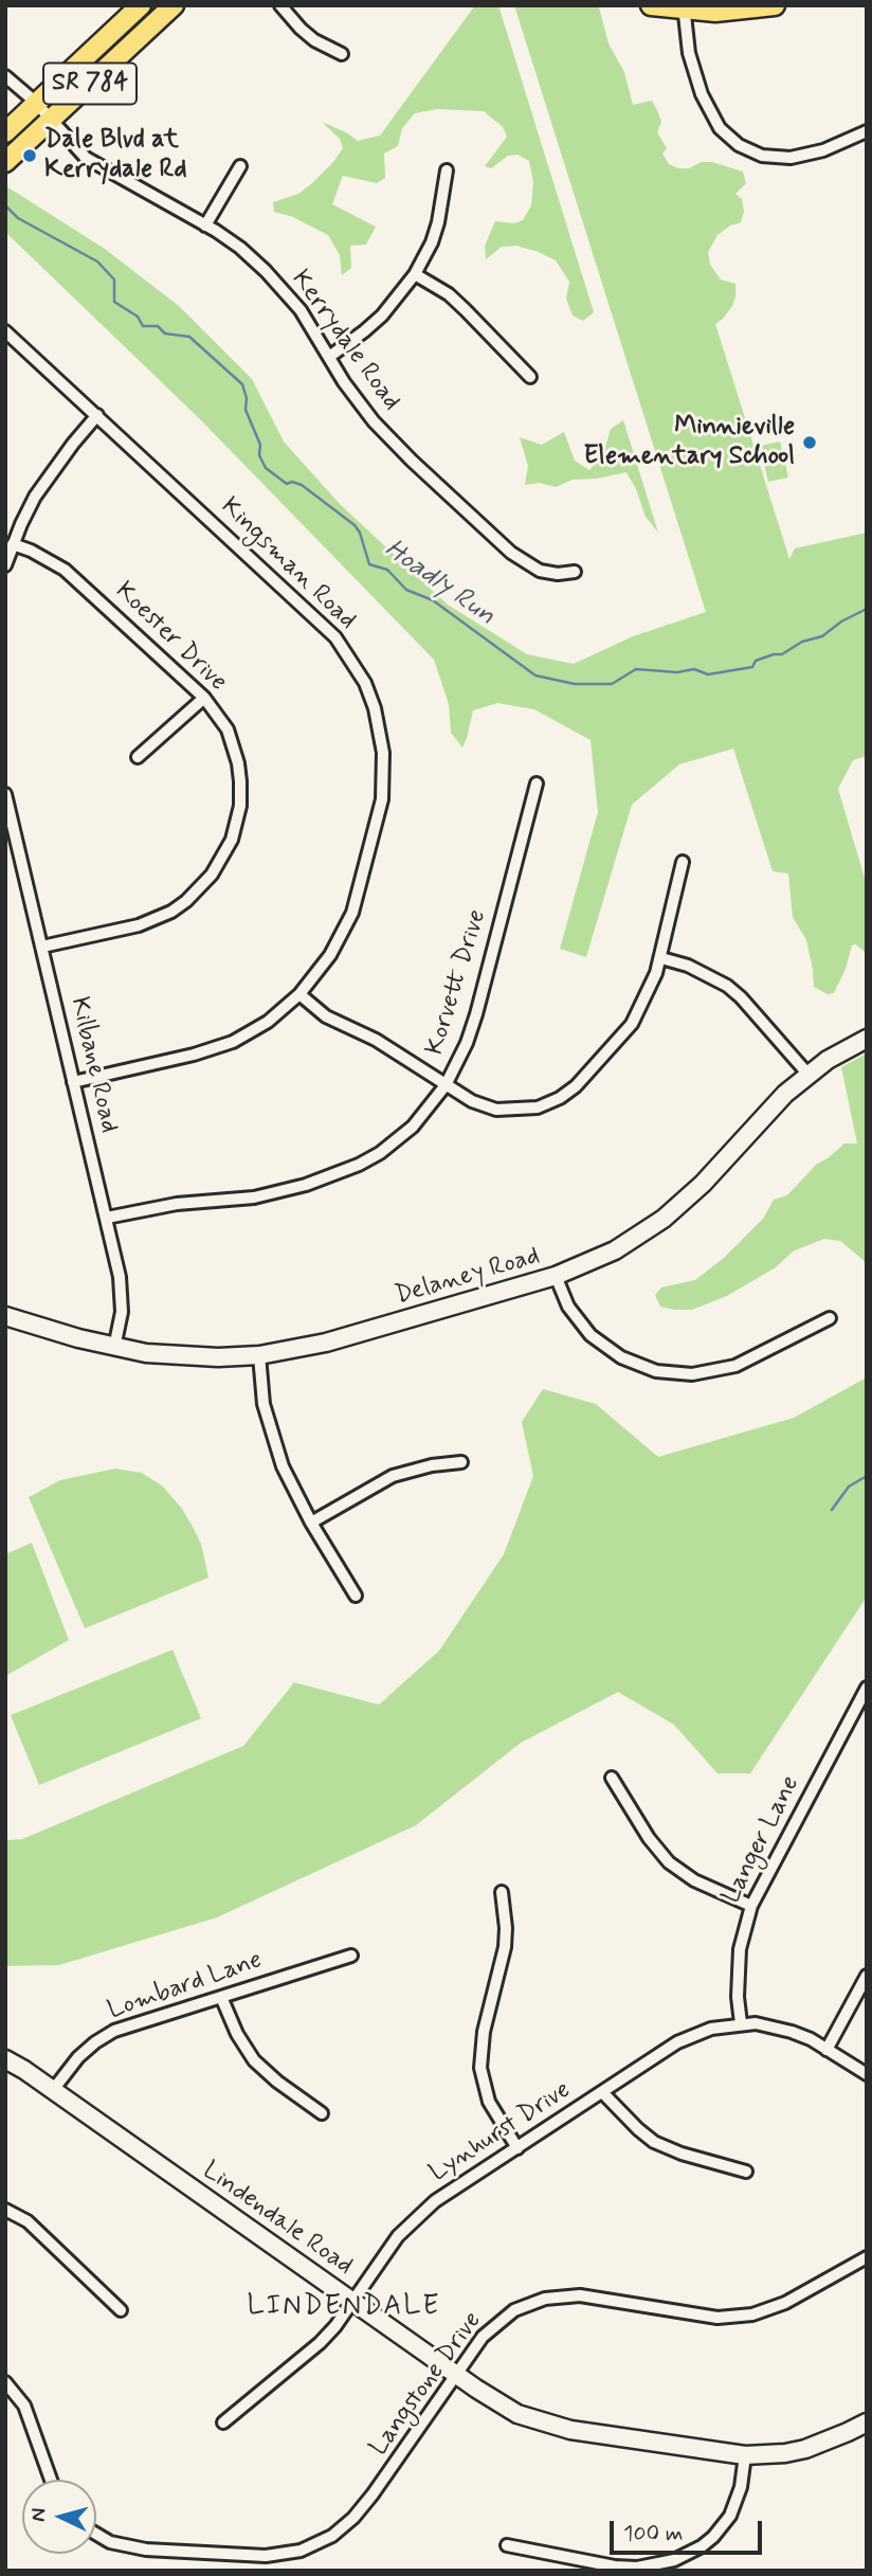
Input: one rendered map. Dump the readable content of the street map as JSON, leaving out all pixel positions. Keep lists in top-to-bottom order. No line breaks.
{"streets":{"main road":["SR 784"],"street":["Kerrydale Road","Kingsman Road","Koester Drive","Korvett Drive","Kilbane Road","Delaney Road","Langer Lane","Lombard Lane","Lynhurst Drive","Lindendale Road","Langstone Drive"]},"crossings":[["SR 784","Kerrydale Road"],["Kingsman Road","Kilbane Road"],["Koester Drive","Kilbane Road"],["Korvett Drive","Kilbane Road"],["Kilbane Road","Delaney Road"],["Langer Lane","Lynhurst Drive"],["Lombard Lane","Lindendale Road"],["Lynhurst Drive","Lindendale Road"],["Lindendale Road","Langstone Drive"]],"districts":["LINDENDALE"],"water":["Hoadly Run"],"places":["Dale Blvd at Kerrydale Rd","Minnieville Elementary School"],"scale_bar":"100 m","north":"left"}
